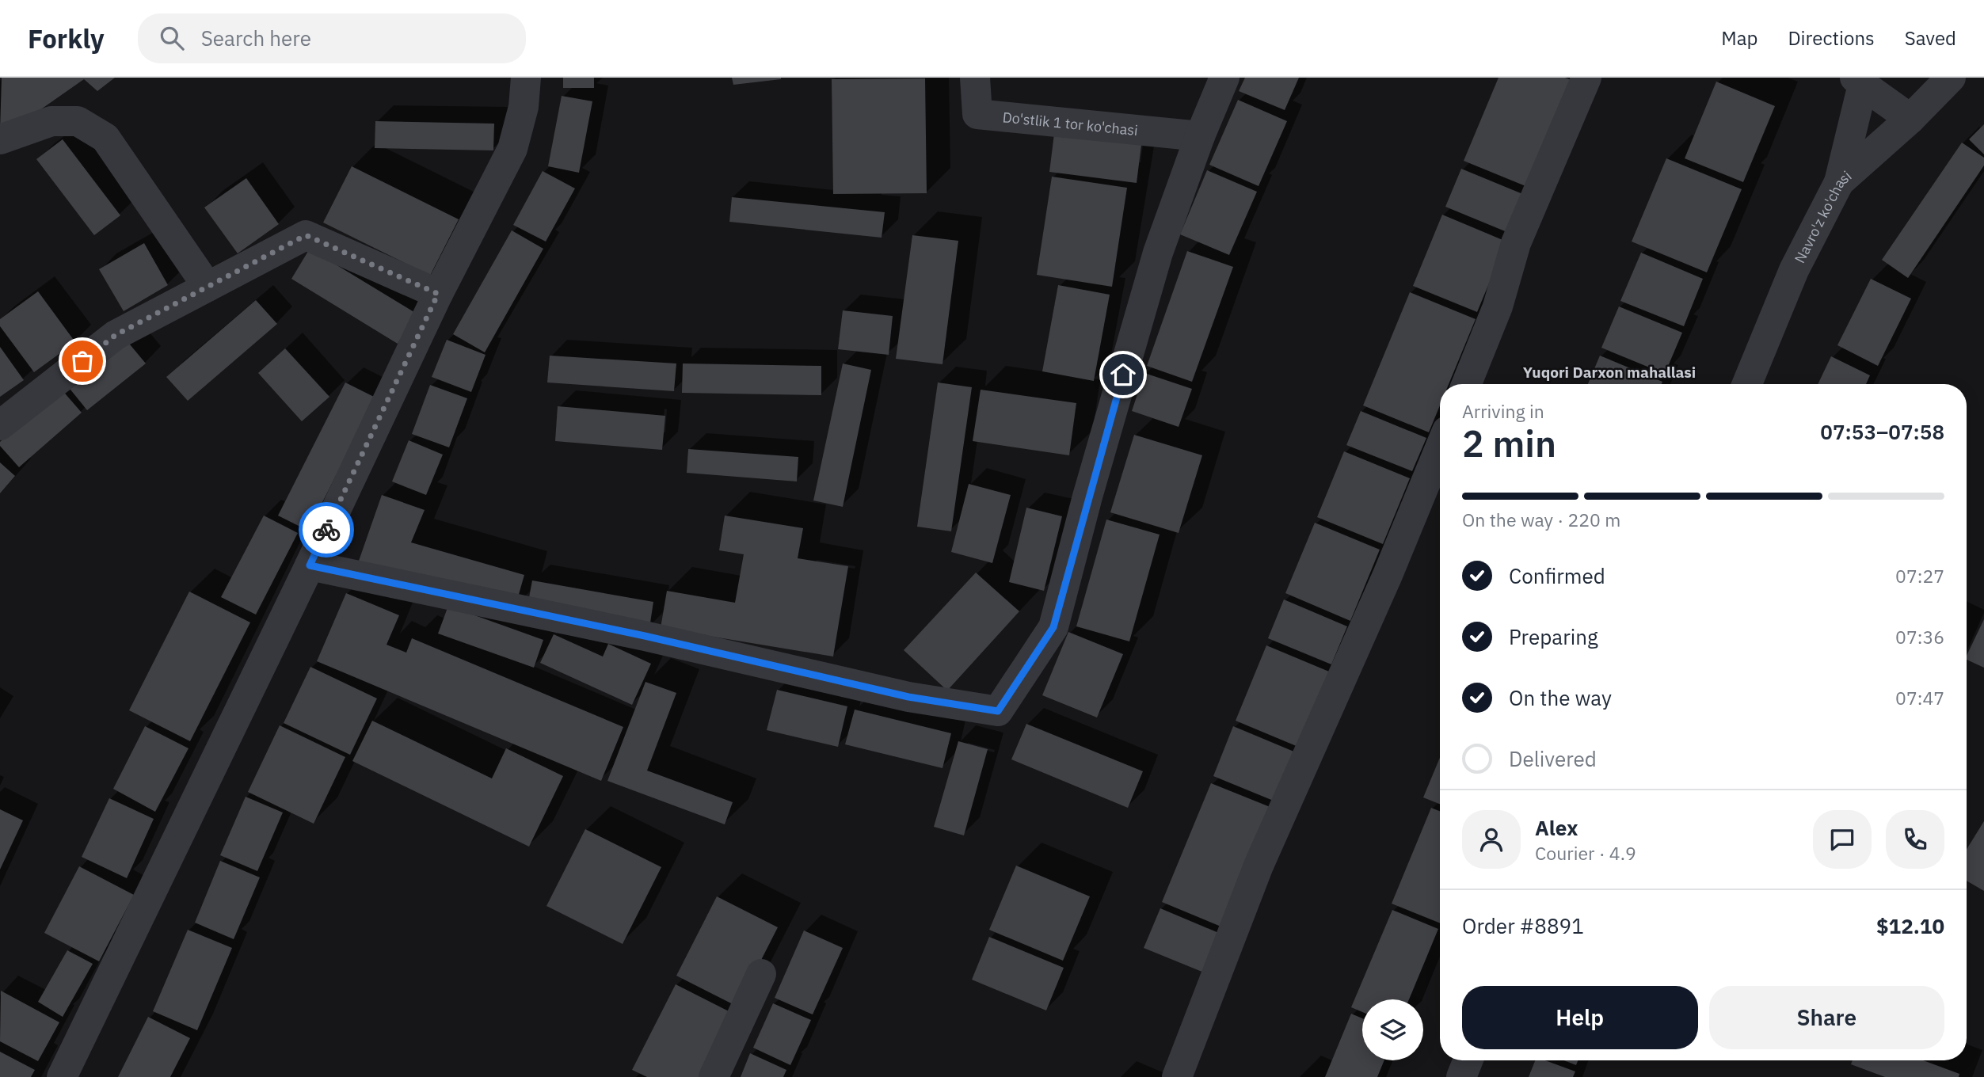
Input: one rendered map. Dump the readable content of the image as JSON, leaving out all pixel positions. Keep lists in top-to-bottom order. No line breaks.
{"streets":{"street":["Do'stlik 1 tor ko'chasi","Navro'z ko'chasi"]},"districts":["Yuqori Darxon mahallasi"],"page":{"header":"Forkly","search":"Search here","nav":["Map","Directions","Saved"],"heading":["2 min","Arriving in","07:53–07:58"],"panel":["Alex","Courier · 4.9","Order #8891","$12.10"],"bar":"On the way · 220 m","list":[["Confirmed","07:27"],["Preparing","07:36"],["On the way","07:47"],"Delivered"],"buttons":["Help","Share"]}}
